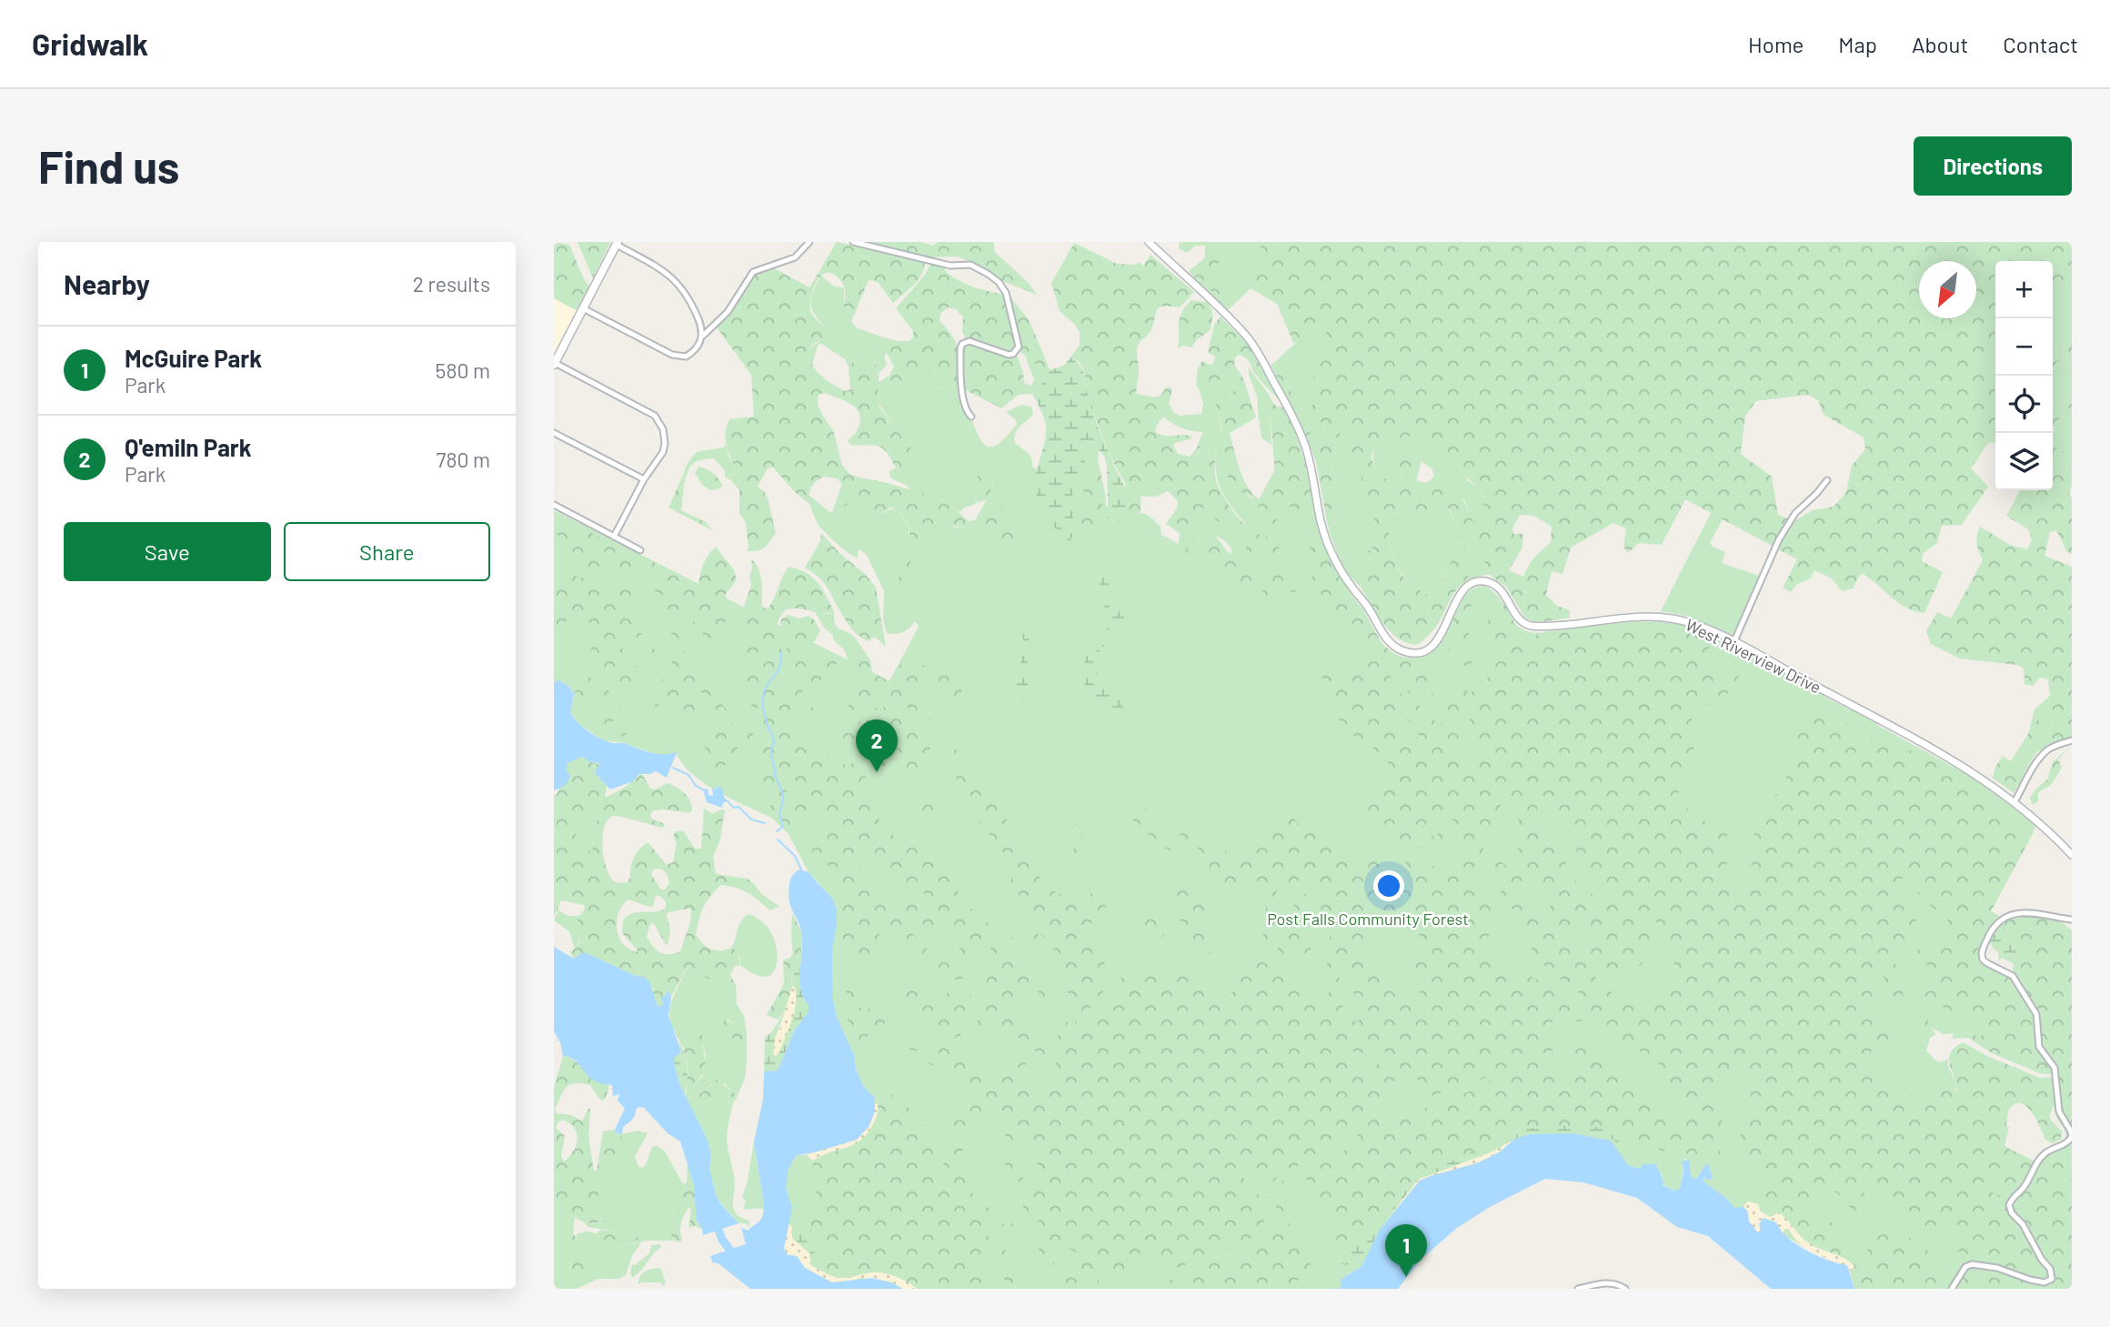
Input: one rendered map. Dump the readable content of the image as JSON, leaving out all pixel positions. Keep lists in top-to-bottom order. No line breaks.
{"streets":{"street":["West Riverview Drive"]},"parks":["Post Falls Community Forest"],"north":"bottom left","page":{"header":"Gridwalk","nav":["Home","Map","About","Contact"],"buttons":["Directions",["Save","Share"]],"title":"Find us","heading":["Nearby","2 results"],"map_buttons":["+","−"],"list":[{"mark":"1","name":"McGuire Park","note":"Park","value":"580 m"},{"mark":"2","name":"Q'emiln Park","note":"Park","value":"780 m"}],"pins":["2","1"]}}
